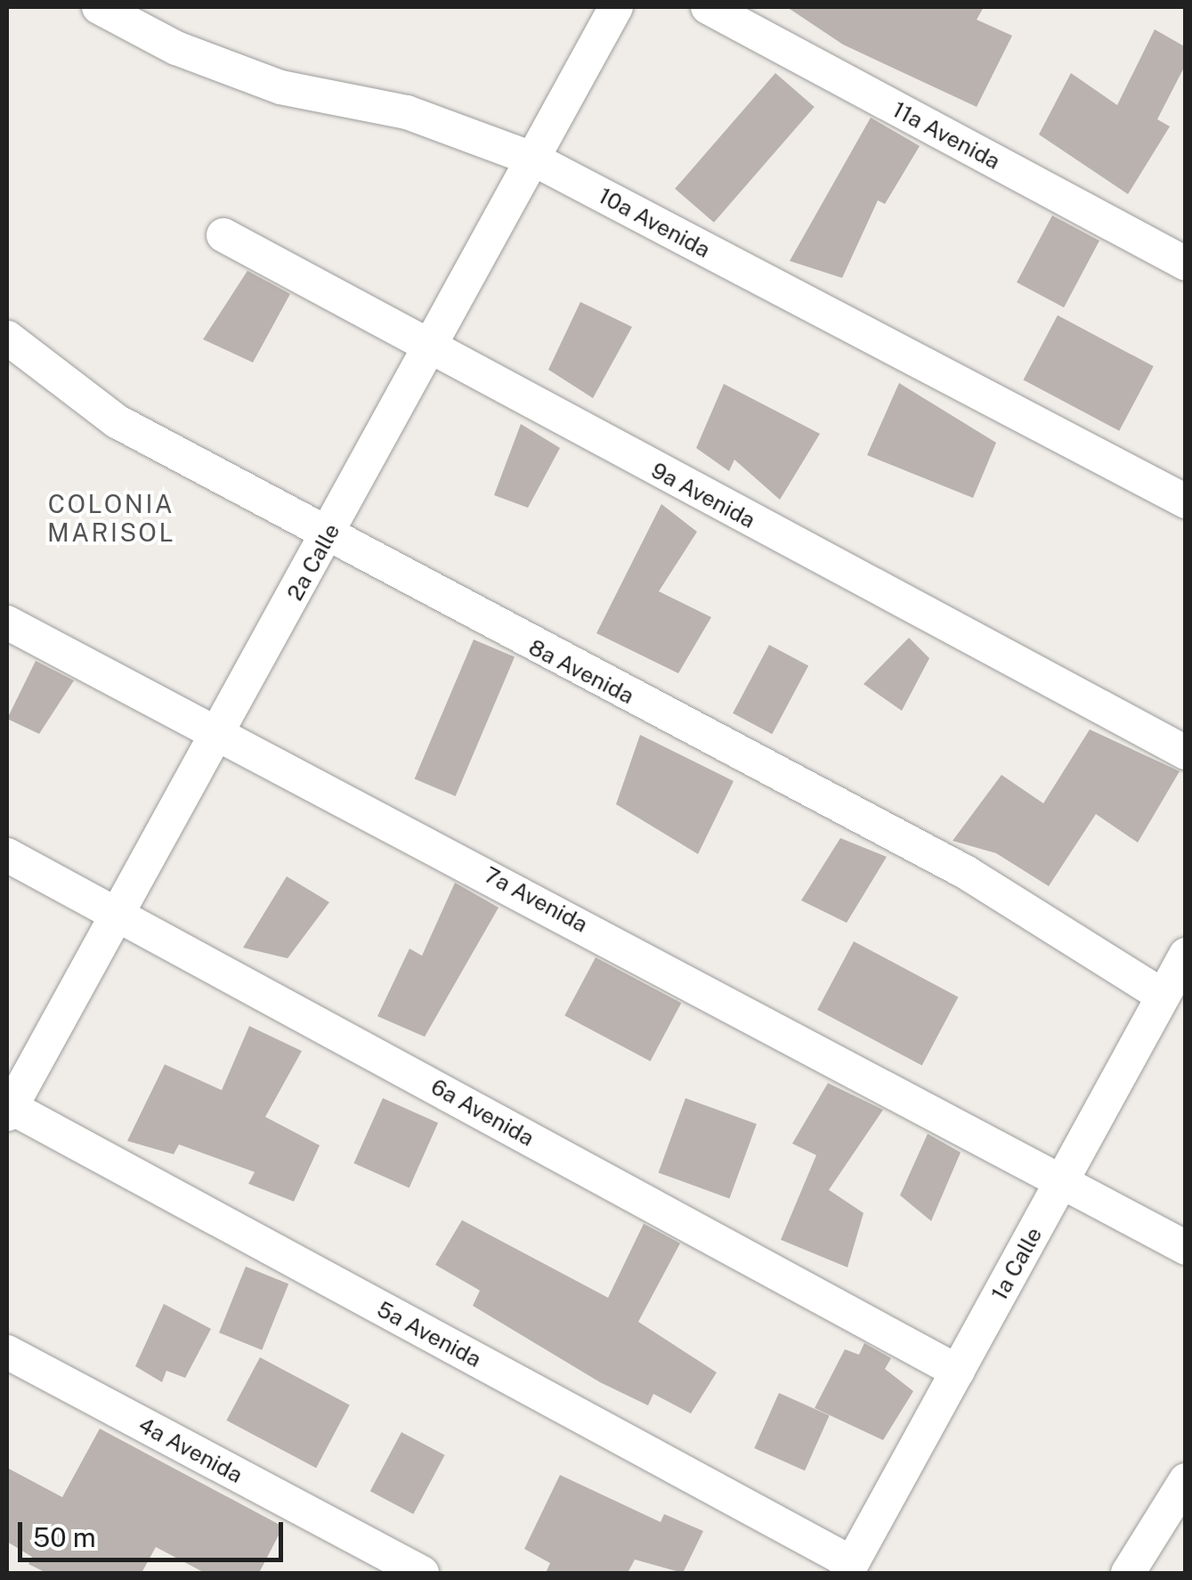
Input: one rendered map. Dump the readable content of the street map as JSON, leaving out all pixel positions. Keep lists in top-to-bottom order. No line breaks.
{"streets":{"street":["11a Avenida","10a Avenida","9a Avenida","2a Calle","8a Avenida","7a Avenida","6a Avenida","1a Calle","5a Avenida","4a Avenida"]},"crossings":[["10a Avenida","2a Calle"],["9a Avenida","2a Calle"],["2a Calle","8a Avenida"],["2a Calle","7a Avenida"],["2a Calle","6a Avenida"],["2a Calle","5a Avenida"],["8a Avenida","1a Calle"],["7a Avenida","1a Calle"],["6a Avenida","1a Calle"],["1a Calle","5a Avenida"]],"districts":["COLONIA MARISOL"],"scale_bar":"50 m"}
